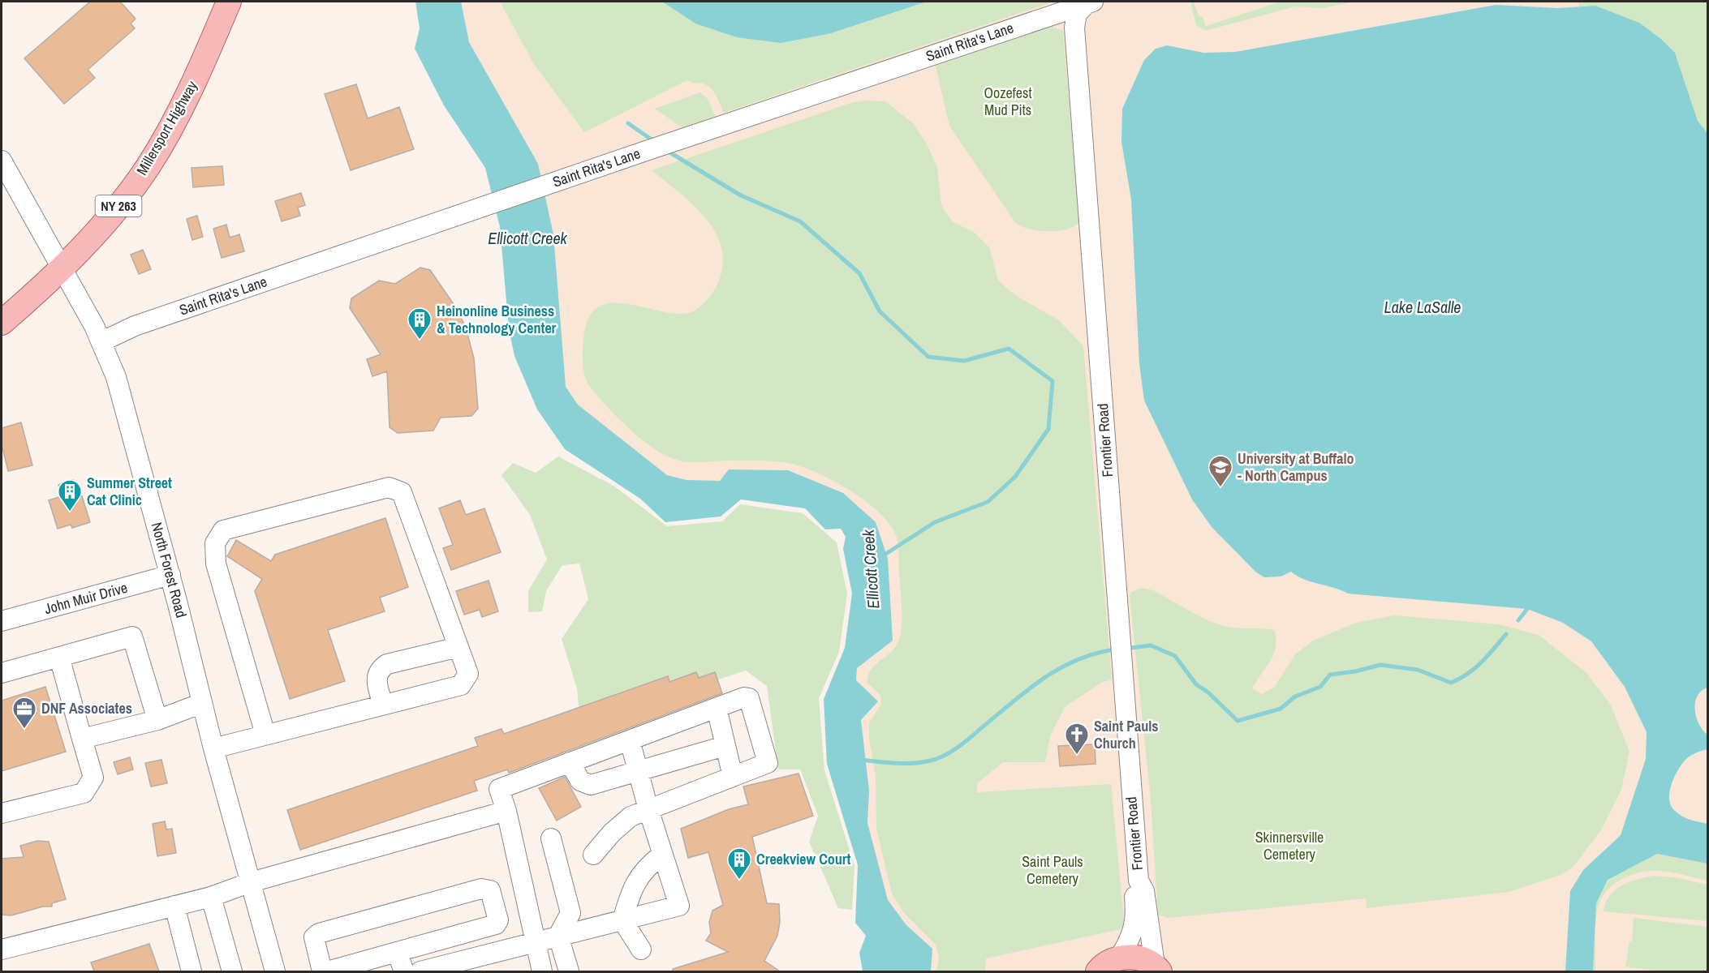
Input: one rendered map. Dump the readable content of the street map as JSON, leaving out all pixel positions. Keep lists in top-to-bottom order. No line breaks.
{"streets":{"main road":["Millersport Highway","NY 263"],"street":["Saint Rita's Lane","Frontier Road","North Forest Road","John Muir Drive"]},"crossings":[["Saint Rita's Lane","Frontier Road"],["Saint Rita's Lane","North Forest Road"],["Millersport Highway","North Forest Road"],["North Forest Road","John Muir Drive"]],"water":["Ellicott Creek","Lake LaSalle"],"parks":["Oozefest Mud Pits","Skinnersville Cemetery","Saint Pauls Cemetery"],"places":{"building":["Heinonline Business & Technology Center","Summer Street Cat Clinic","Creekview Court"],"school or university":["University at Buffalo - North Campus"],"office":["DNF Associates"],"church":["Saint Pauls Church"]}}
